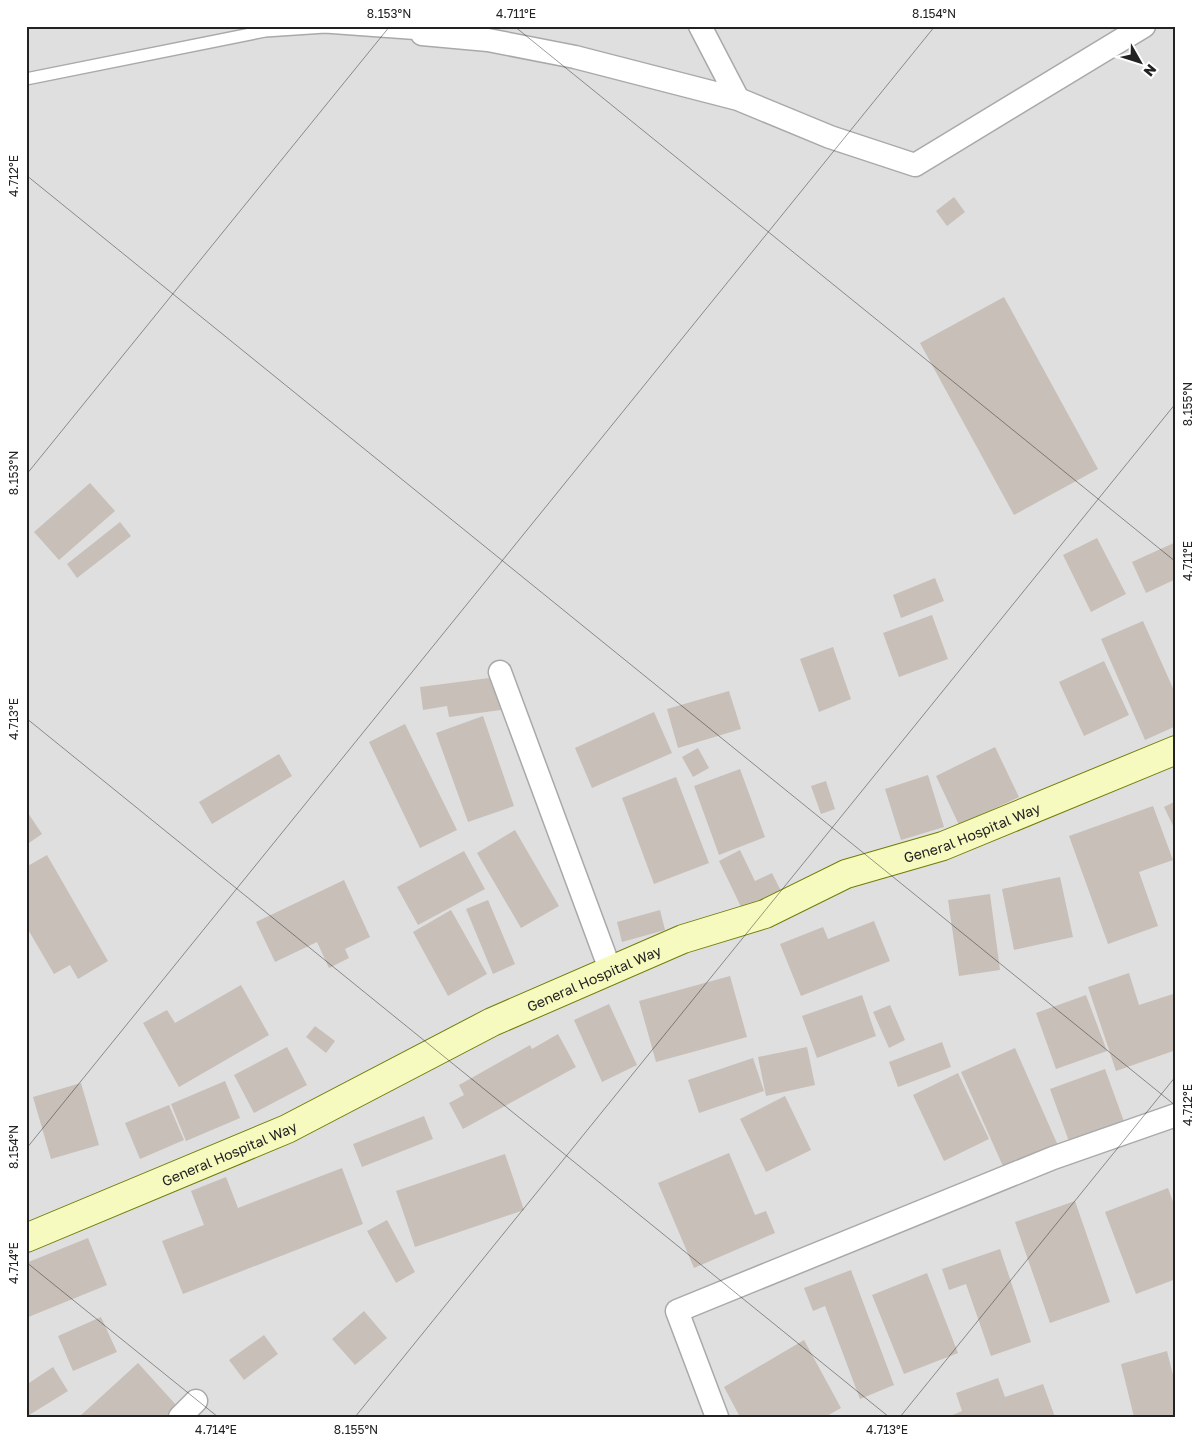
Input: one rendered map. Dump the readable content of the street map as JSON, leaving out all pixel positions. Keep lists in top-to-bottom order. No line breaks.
{"streets":{"main road":["General Hospital Way"]},"north":"bottom right","coordinates":["8.153°N","4.711°E","8.154°N","4.712°E","8.155°N","4.713°E","4.714°E"]}
